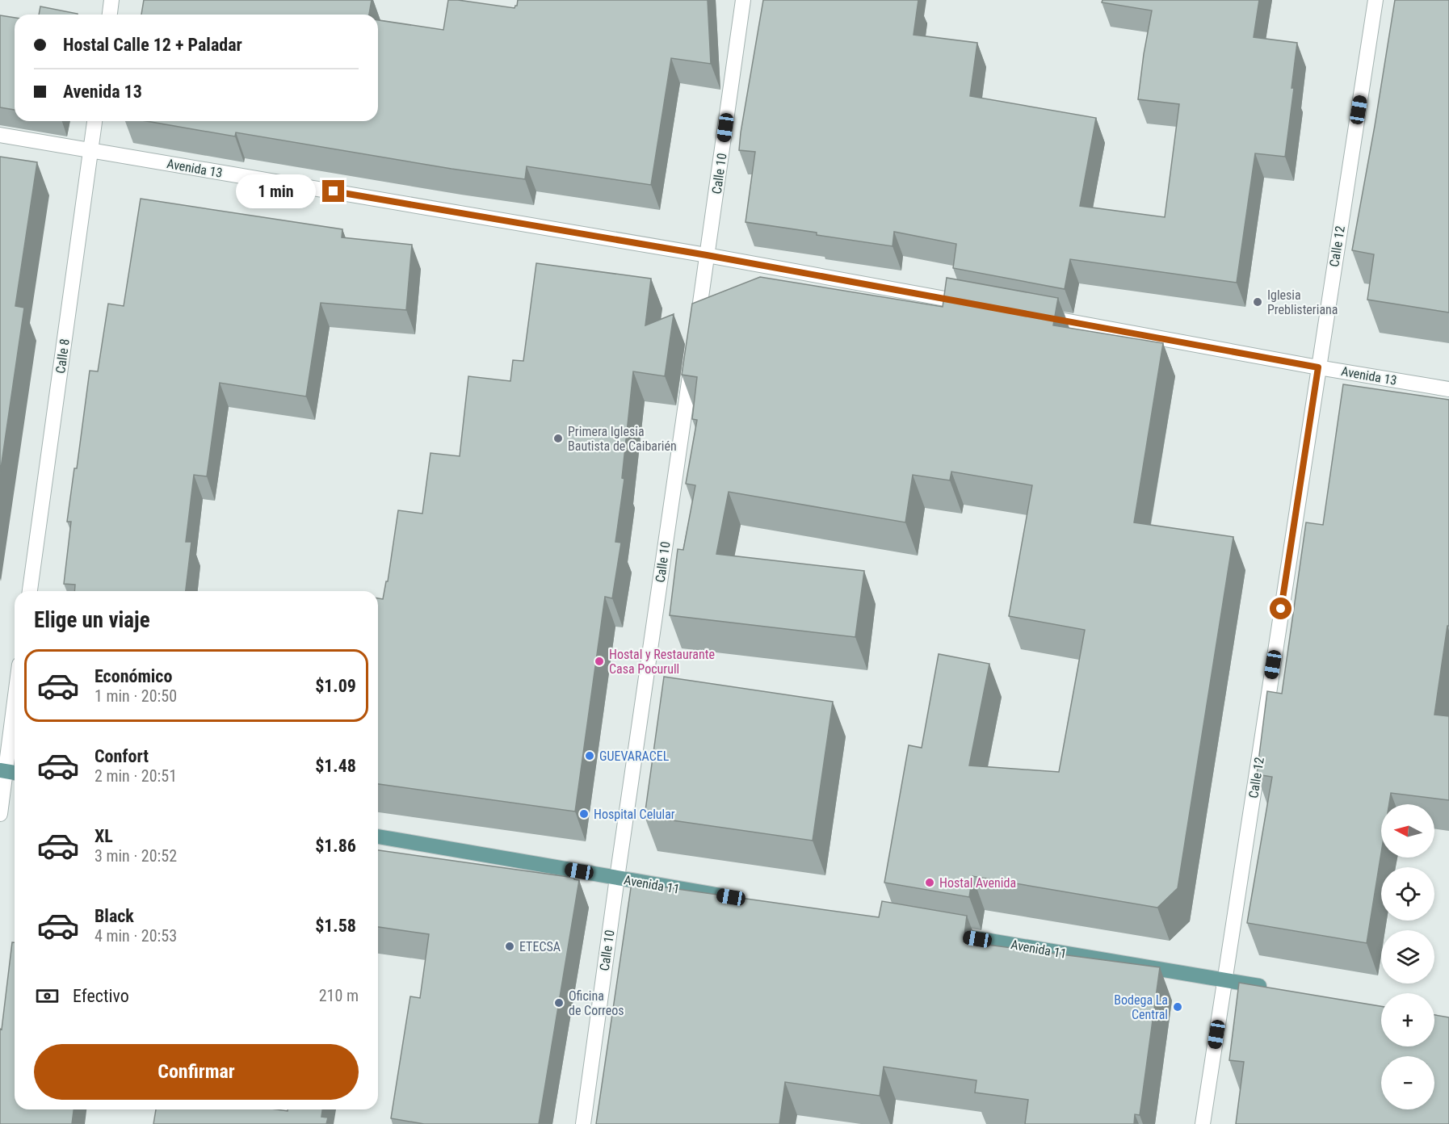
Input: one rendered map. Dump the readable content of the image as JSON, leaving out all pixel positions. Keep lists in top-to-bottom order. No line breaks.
{"streets":{"main road":["Avenida 11"],"street":["Avenida 13","Calle 10","Calle 12","Calle 8"]},"crossings":[["Avenida 13","Calle 10"],["Avenida 13","Calle 12"],["Avenida 13","Calle 8"],["Calle 10","Avenida 11"],["Calle 12","Avenida 11"]],"places":["Iglesia Preblisteriana","Primera Iglesia Bautista de Caibarién","Hostal y Restaurante Casa Pocurull","GUEVARACEL","Hospital Celular","Hostal Avenida","ETECSA","Oficina de Correos","Bodega La Central"],"north":"left","page":{"banner":["Hostal Calle 12 + Paladar","Avenida 13"],"bubble":"1 min","heading":"Elige un viaje","list":[{"name":"Económico","note":"1 min · 20:50","value":"$1.09"},{"name":"Confort","note":"2 min · 20:51","value":"$1.48"},{"name":"XL","note":"3 min · 20:52","value":"$1.86"},{"name":"Black","note":"4 min · 20:53","value":"$1.58"}],"map_buttons":["+","−"],"pay":["Efectivo","210 m"],"buttons":"Confirmar"}}
